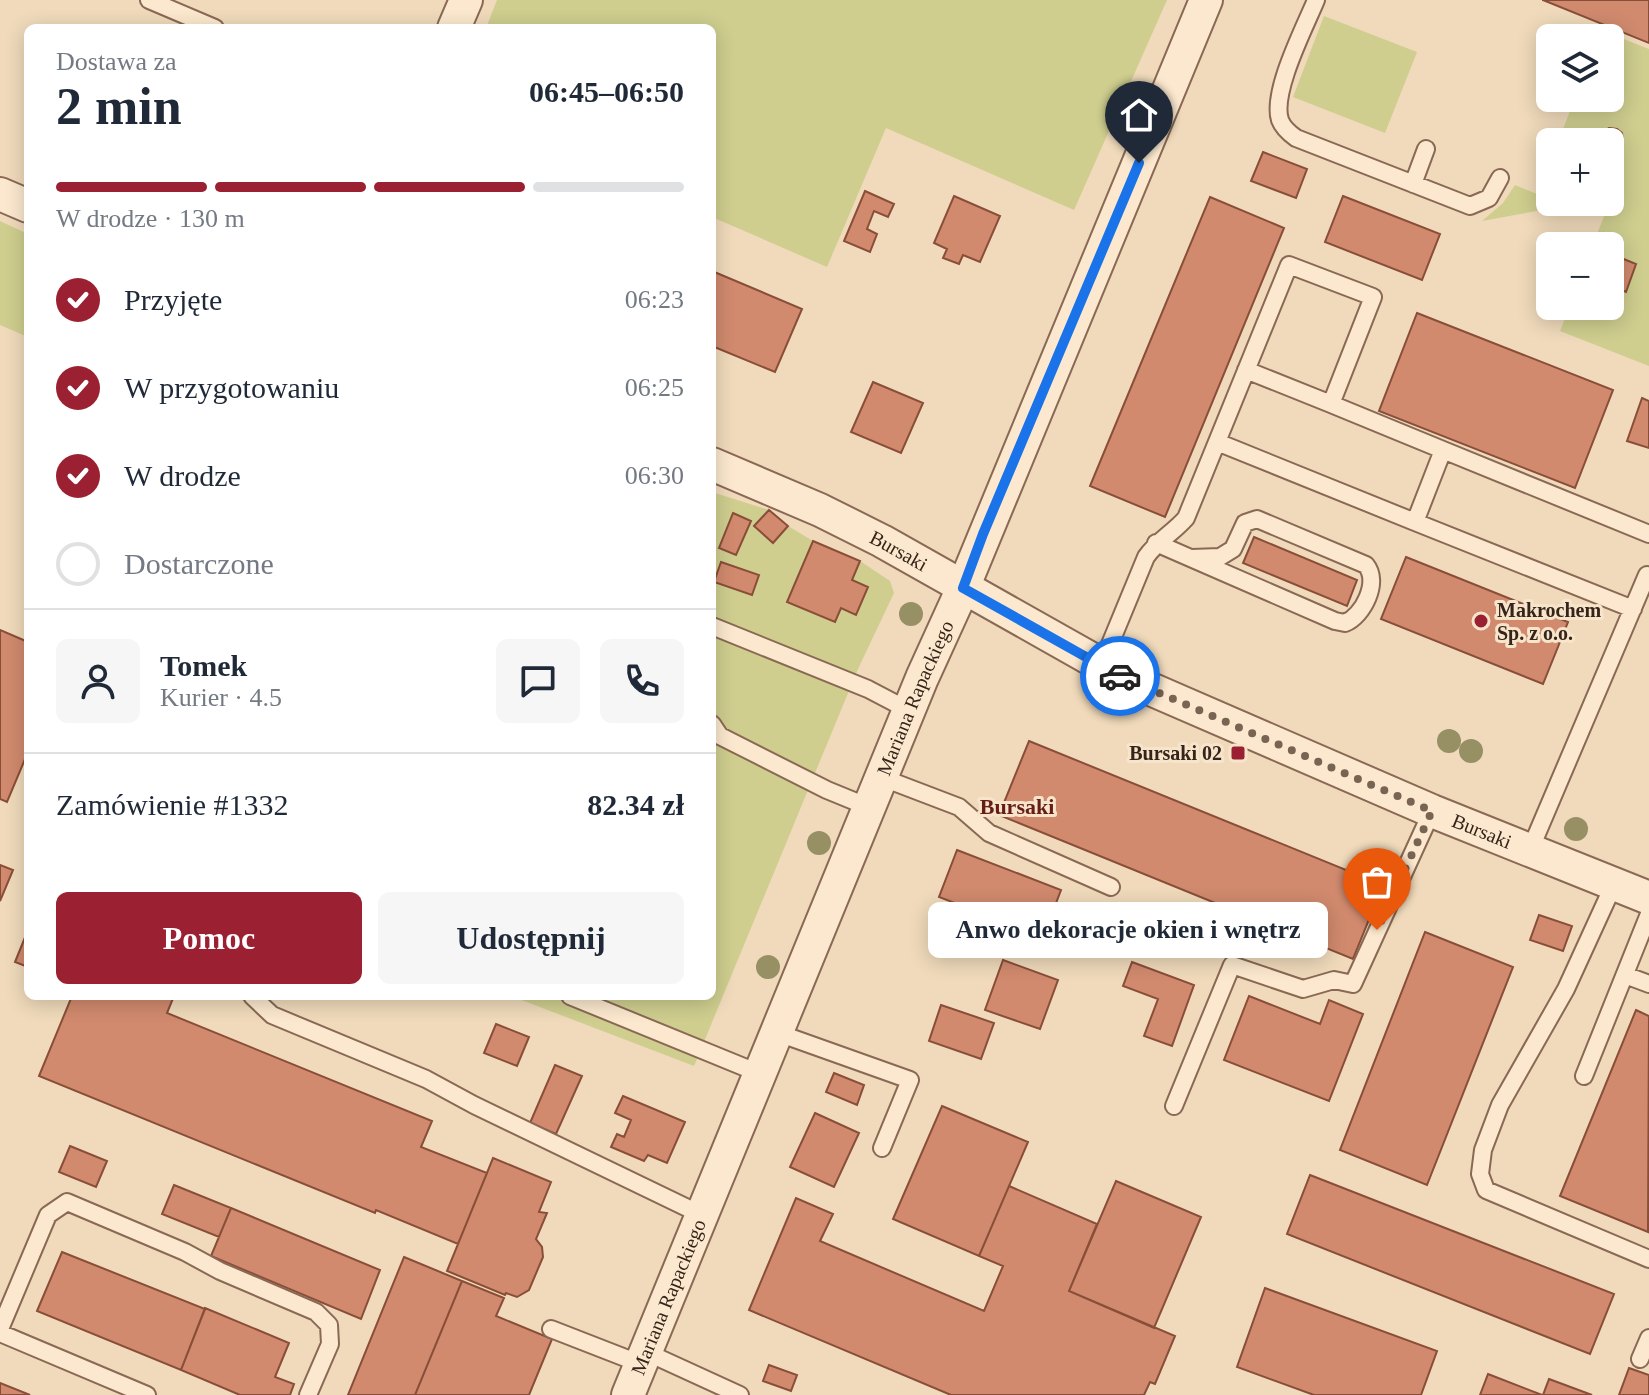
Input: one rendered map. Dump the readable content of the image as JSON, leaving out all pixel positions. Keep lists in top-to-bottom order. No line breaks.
{"streets":{"street":["Bursaki","Mariana Rapackiego"]},"crossings":[["Bursaki","Mariana Rapackiego"]],"districts":["Bursaki"],"places":{"other":["Makrochem Sp. z o.o.","Anwo dekoracje okien i wnętrz"],"transit":["Bursaki 02"]},"page":{"map_buttons":["+","−"],"heading":["2 min","Dostawa za","06:45–06:50"],"panel":["Tomek","Kurier · 4.5","Zamówienie #1332","82.34 zł"],"bar":"W drodze · 130 m","list":[["Przyjęte","06:23"],["W przygotowaniu","06:25"],["W drodze","06:30"],"Dostarczone"],"buttons":["Pomoc","Udostępnij"],"bubble":"Anwo dekoracje okien i wnętrz"}}
